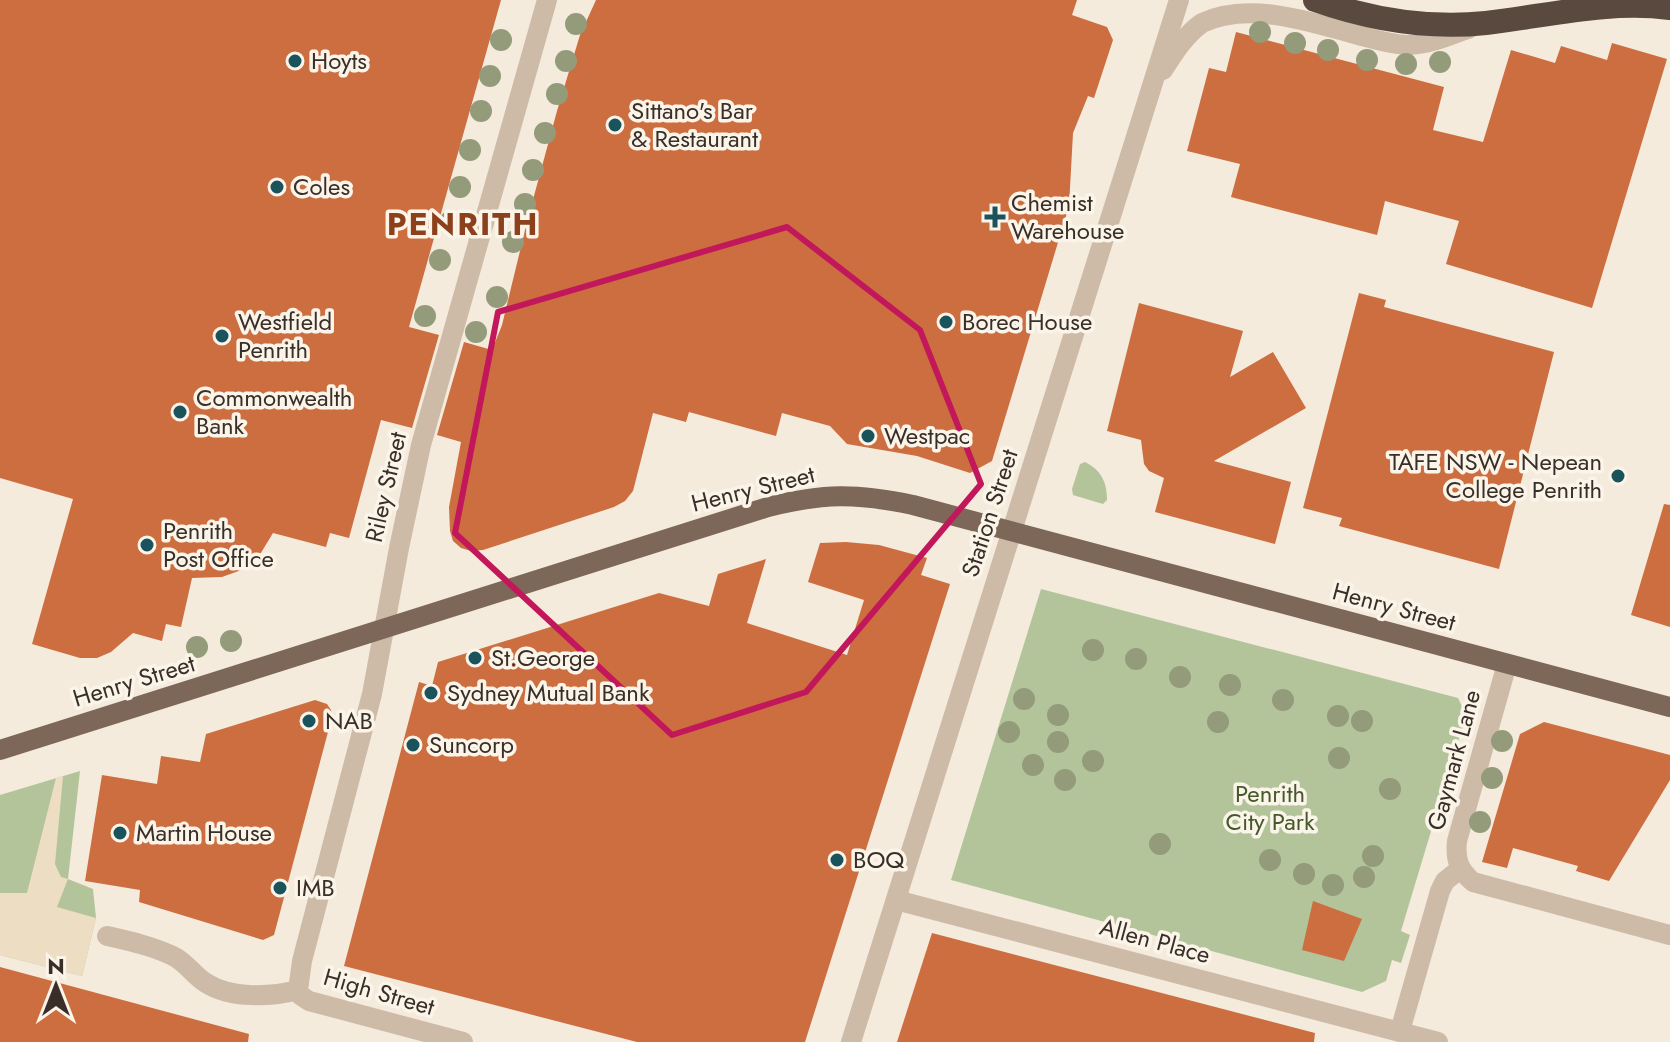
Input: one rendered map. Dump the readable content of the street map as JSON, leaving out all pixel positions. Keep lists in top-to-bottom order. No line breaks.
{"streets":{"main road":["Henry Street"],"street":["Riley Street","Station Street","Gaymark Lane","Allen Place","High Street"]},"crossings":[["Riley Street","Henry Street"],["Riley Street","High Street"],["Henry Street","Station Street"],["Henry Street","Gaymark Lane"],["Station Street","Allen Place"]],"districts":["PENRITH"],"parks":["Penrith City Park"],"places":{"other":["Hoyts","Sittano's Bar & Restaurant","Coles","Borec House","Westfield Penrith","Commonwealth Bank","Westpac","TAFE NSW - Nepean College Penrith","Penrith Post Office","St.George","Sydney Mutual Bank","NAB","Suncorp","Martin House","BOQ","IMB"],"health":["Chemist Warehouse"]},"north":"top"}
